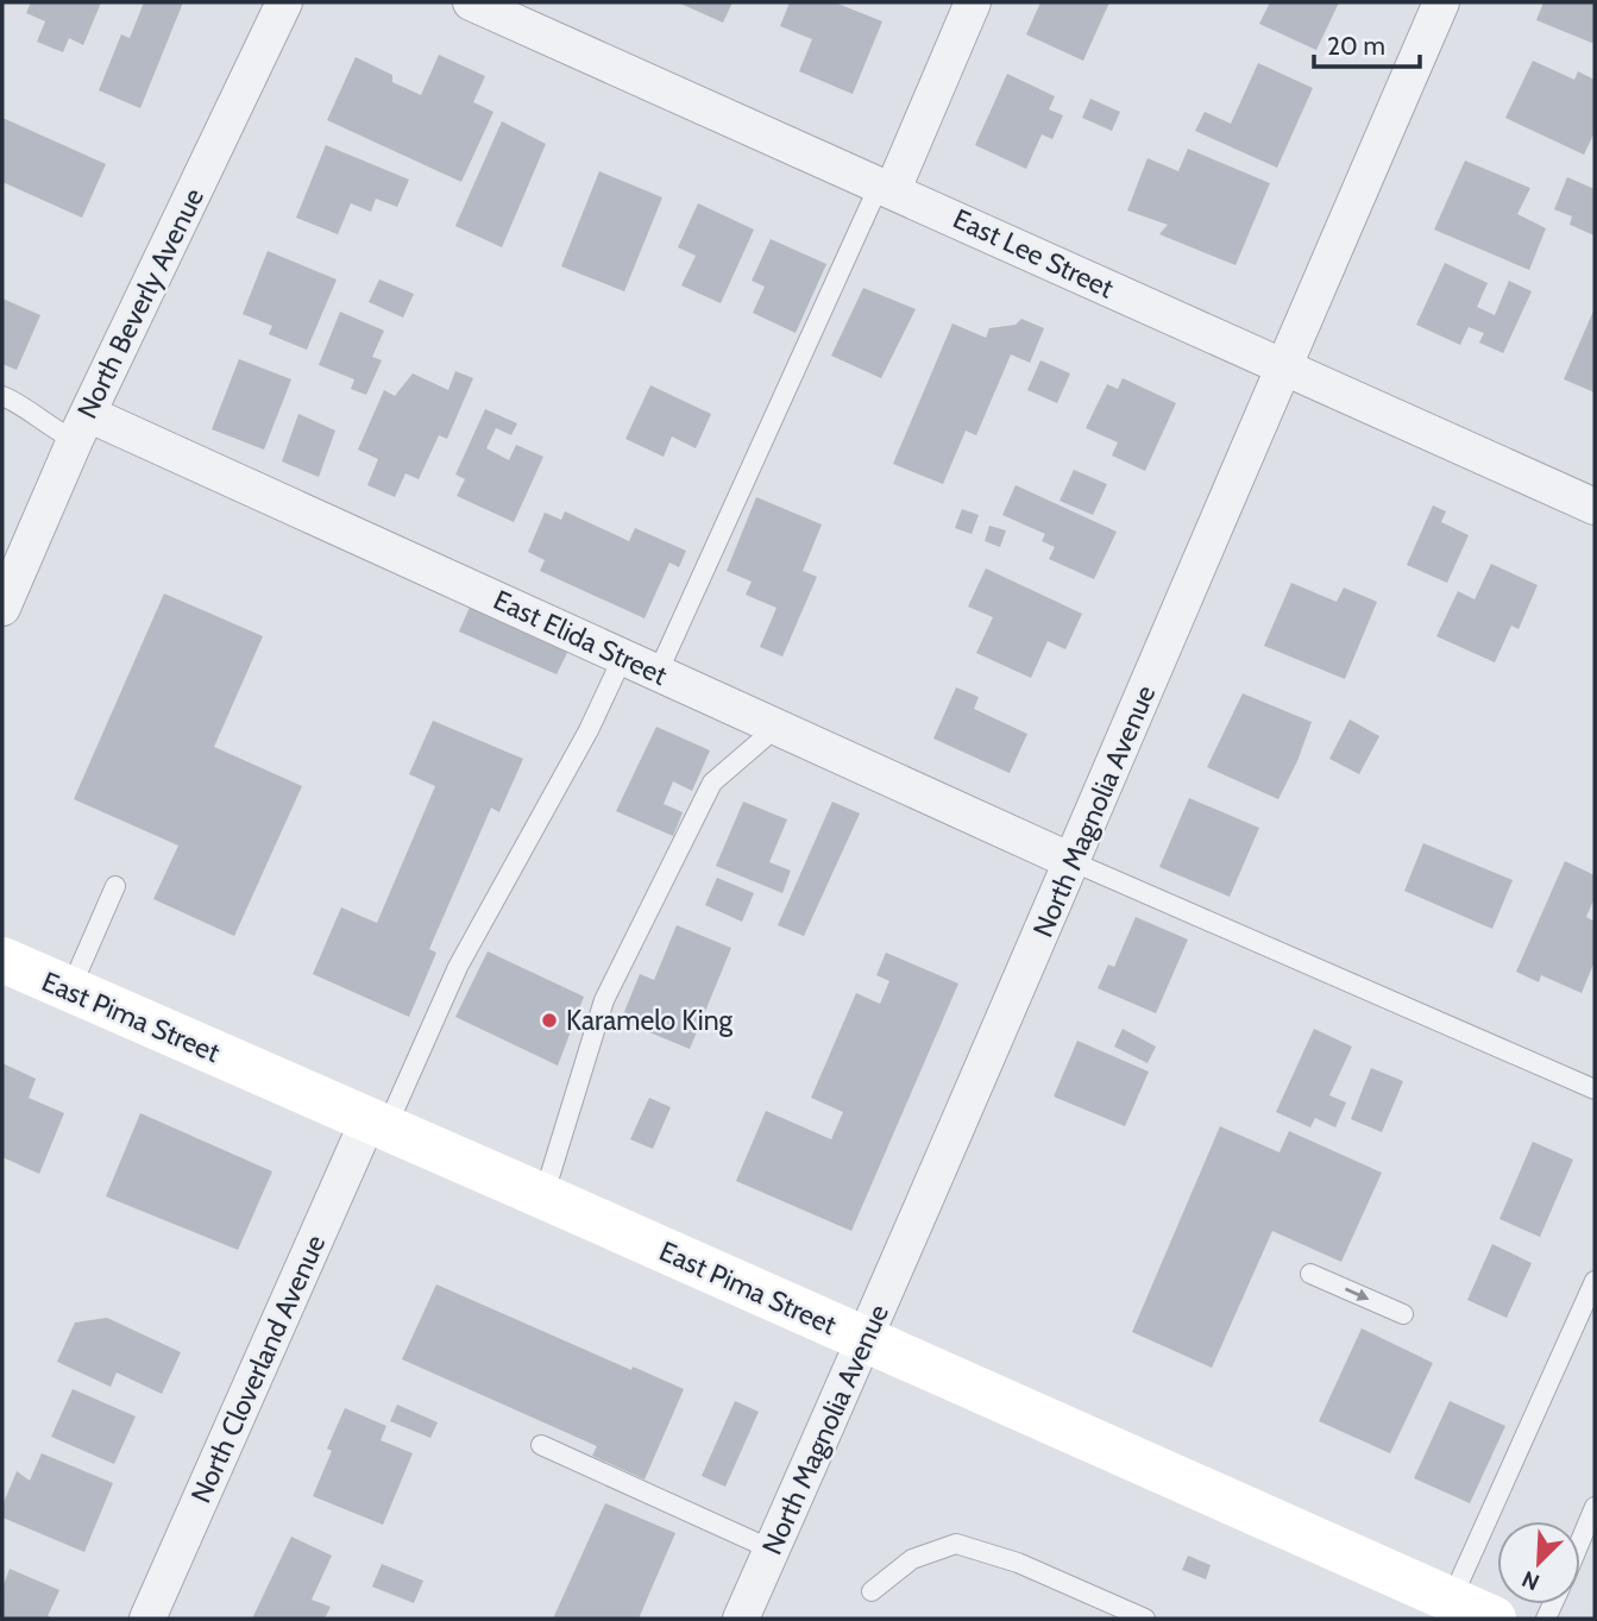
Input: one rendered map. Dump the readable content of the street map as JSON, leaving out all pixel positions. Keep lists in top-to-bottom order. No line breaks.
{"streets":{"street":["East Lee Street","North Beverly Avenue","East Elida Street","North Magnolia Avenue","East Pima Street","North Cloverland Avenue"]},"crossings":[["East Lee Street","North Magnolia Avenue"],["North Beverly Avenue","East Elida Street"],["East Elida Street","North Magnolia Avenue"],["North Magnolia Avenue","East Pima Street"],["East Pima Street","North Cloverland Avenue"]],"places":["Karamelo King"],"scale_bar":"20 m","north":"bottom left"}
